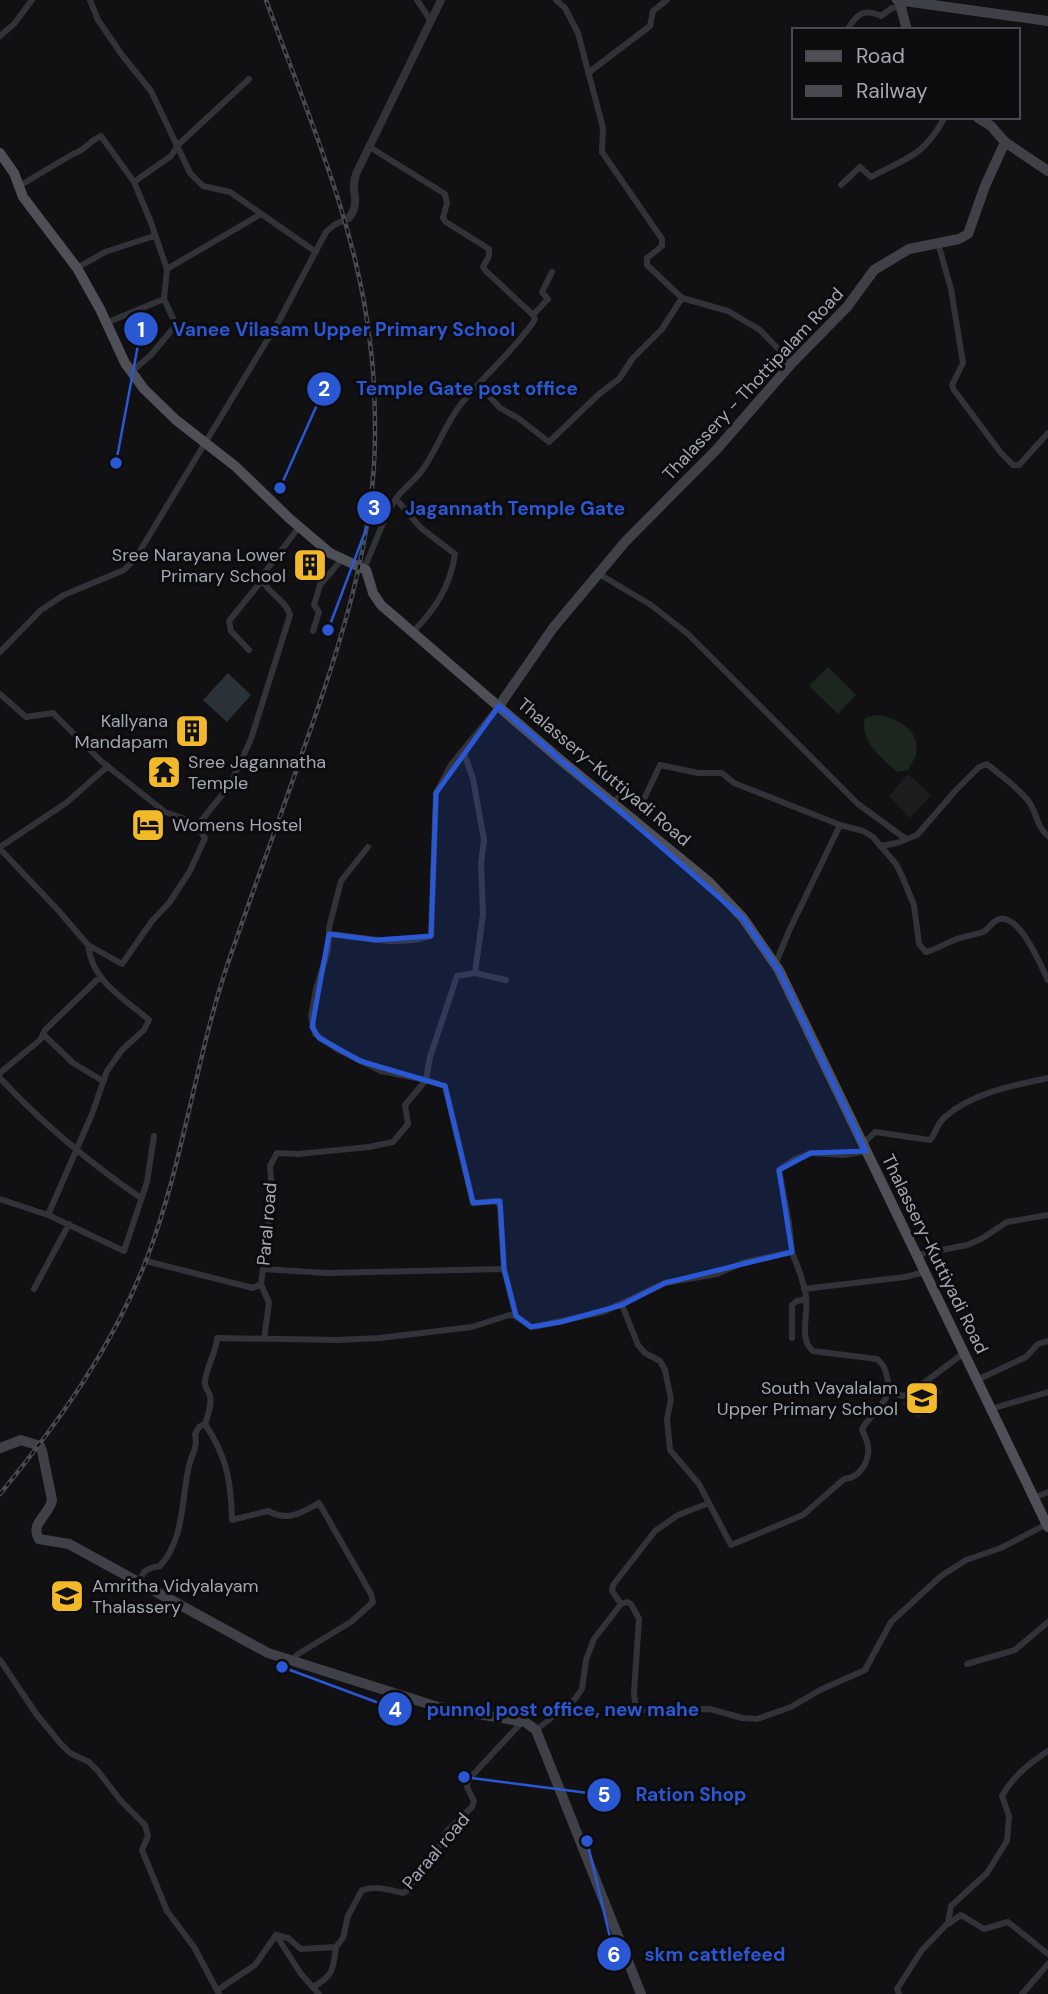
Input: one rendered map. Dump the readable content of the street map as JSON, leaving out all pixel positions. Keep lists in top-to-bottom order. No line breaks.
{"streets":{"main road":["Thalassery - Thottipalam Road","Thalassery-Kuttiyadi Road"],"street":["Paral road","Paraal road"]},"crossings":[["Thalassery - Thottipalam Road","Thalassery-Kuttiyadi Road"]],"places":{"other":["Vanee Vilasam Upper Primary School","Temple Gate post office","Jagannath Temple Gate","punnol post office, new mahe","Ration Shop","skm cattlefeed"],"building":["Sree Narayana Lower Primary School","Kallyana Mandapam"],"temple":["Sree Jagannatha Temple"],"hotel":["Womens Hostel"],"school or university":["South Vayalalam Upper Primary School","Amritha Vidyalayam Thalassery"]},"legend":["Road","Railway"]}
